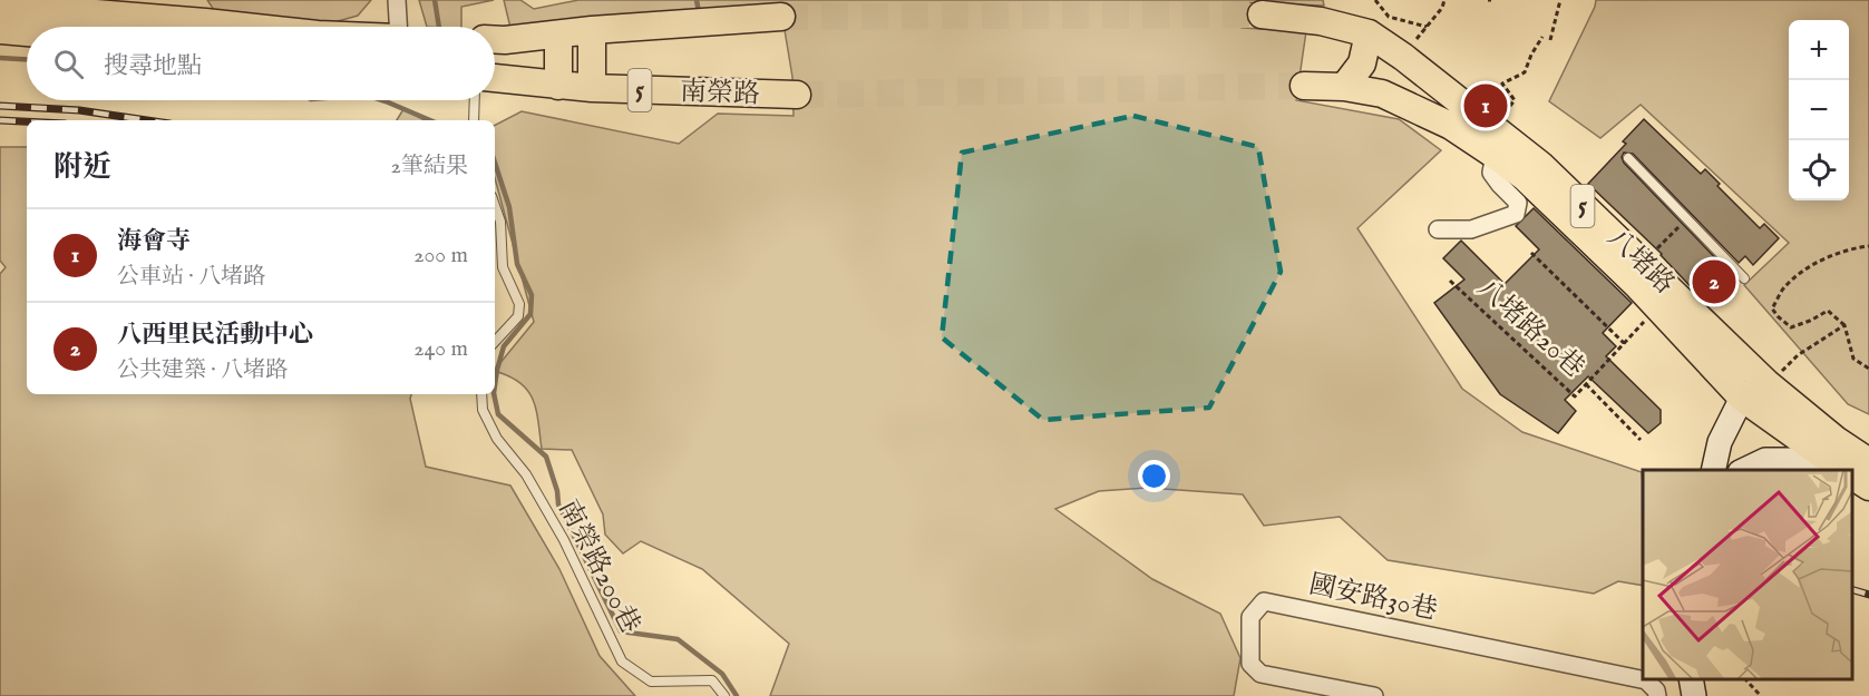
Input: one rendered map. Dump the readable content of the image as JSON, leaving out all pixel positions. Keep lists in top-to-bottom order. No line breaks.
{"streets":{"main road":["5","南榮路","八堵路"],"street":["國安路30巷"],"lane":["南榮路200巷"],"path":["八堵路20巷"]},"crossings":[["5","南榮路"],["八堵路","八堵路20巷"]],"page":{"map_buttons":["+","−"],"search":"搜尋地點","pins":["1","2"],"heading":["附近","2筆結果"],"list":[{"mark":"1","name":"海會寺","note":"公車站 · 八堵路","value":"200 m"},{"mark":"2","name":"八西里民活動中心","note":"公共建築 · 八堵路","value":"240 m"}]}}
